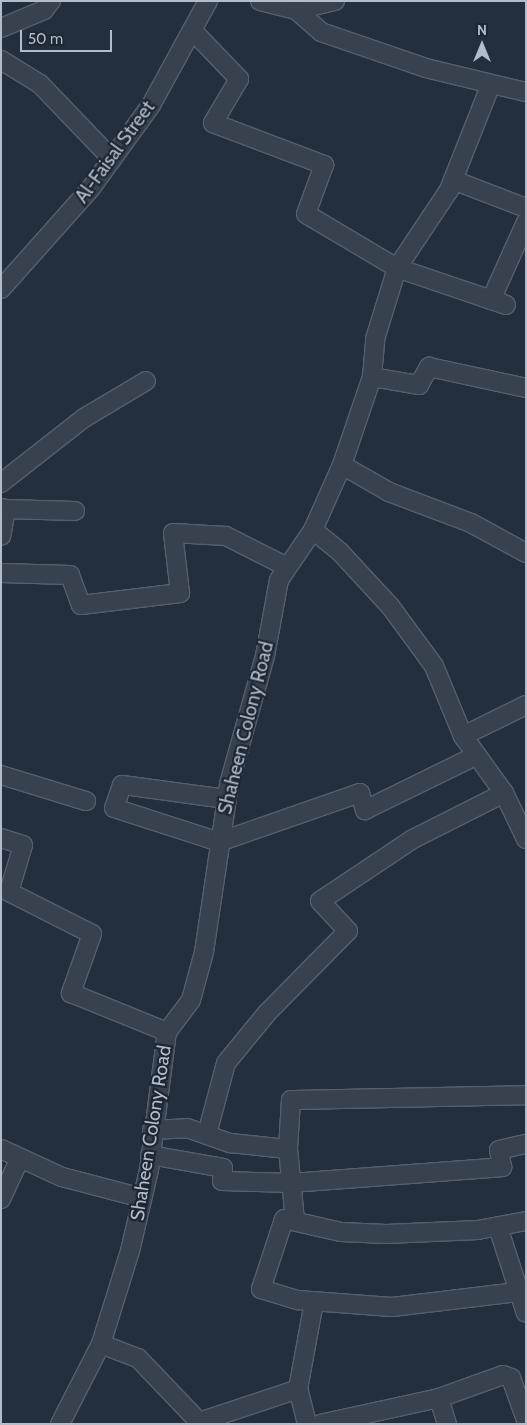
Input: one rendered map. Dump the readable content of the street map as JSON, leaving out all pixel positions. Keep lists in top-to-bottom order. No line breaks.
{"streets":{"street":["Al-Faisal Street","Shaheen Colony Road"]},"scale_bar":"50 m","north":"top"}
